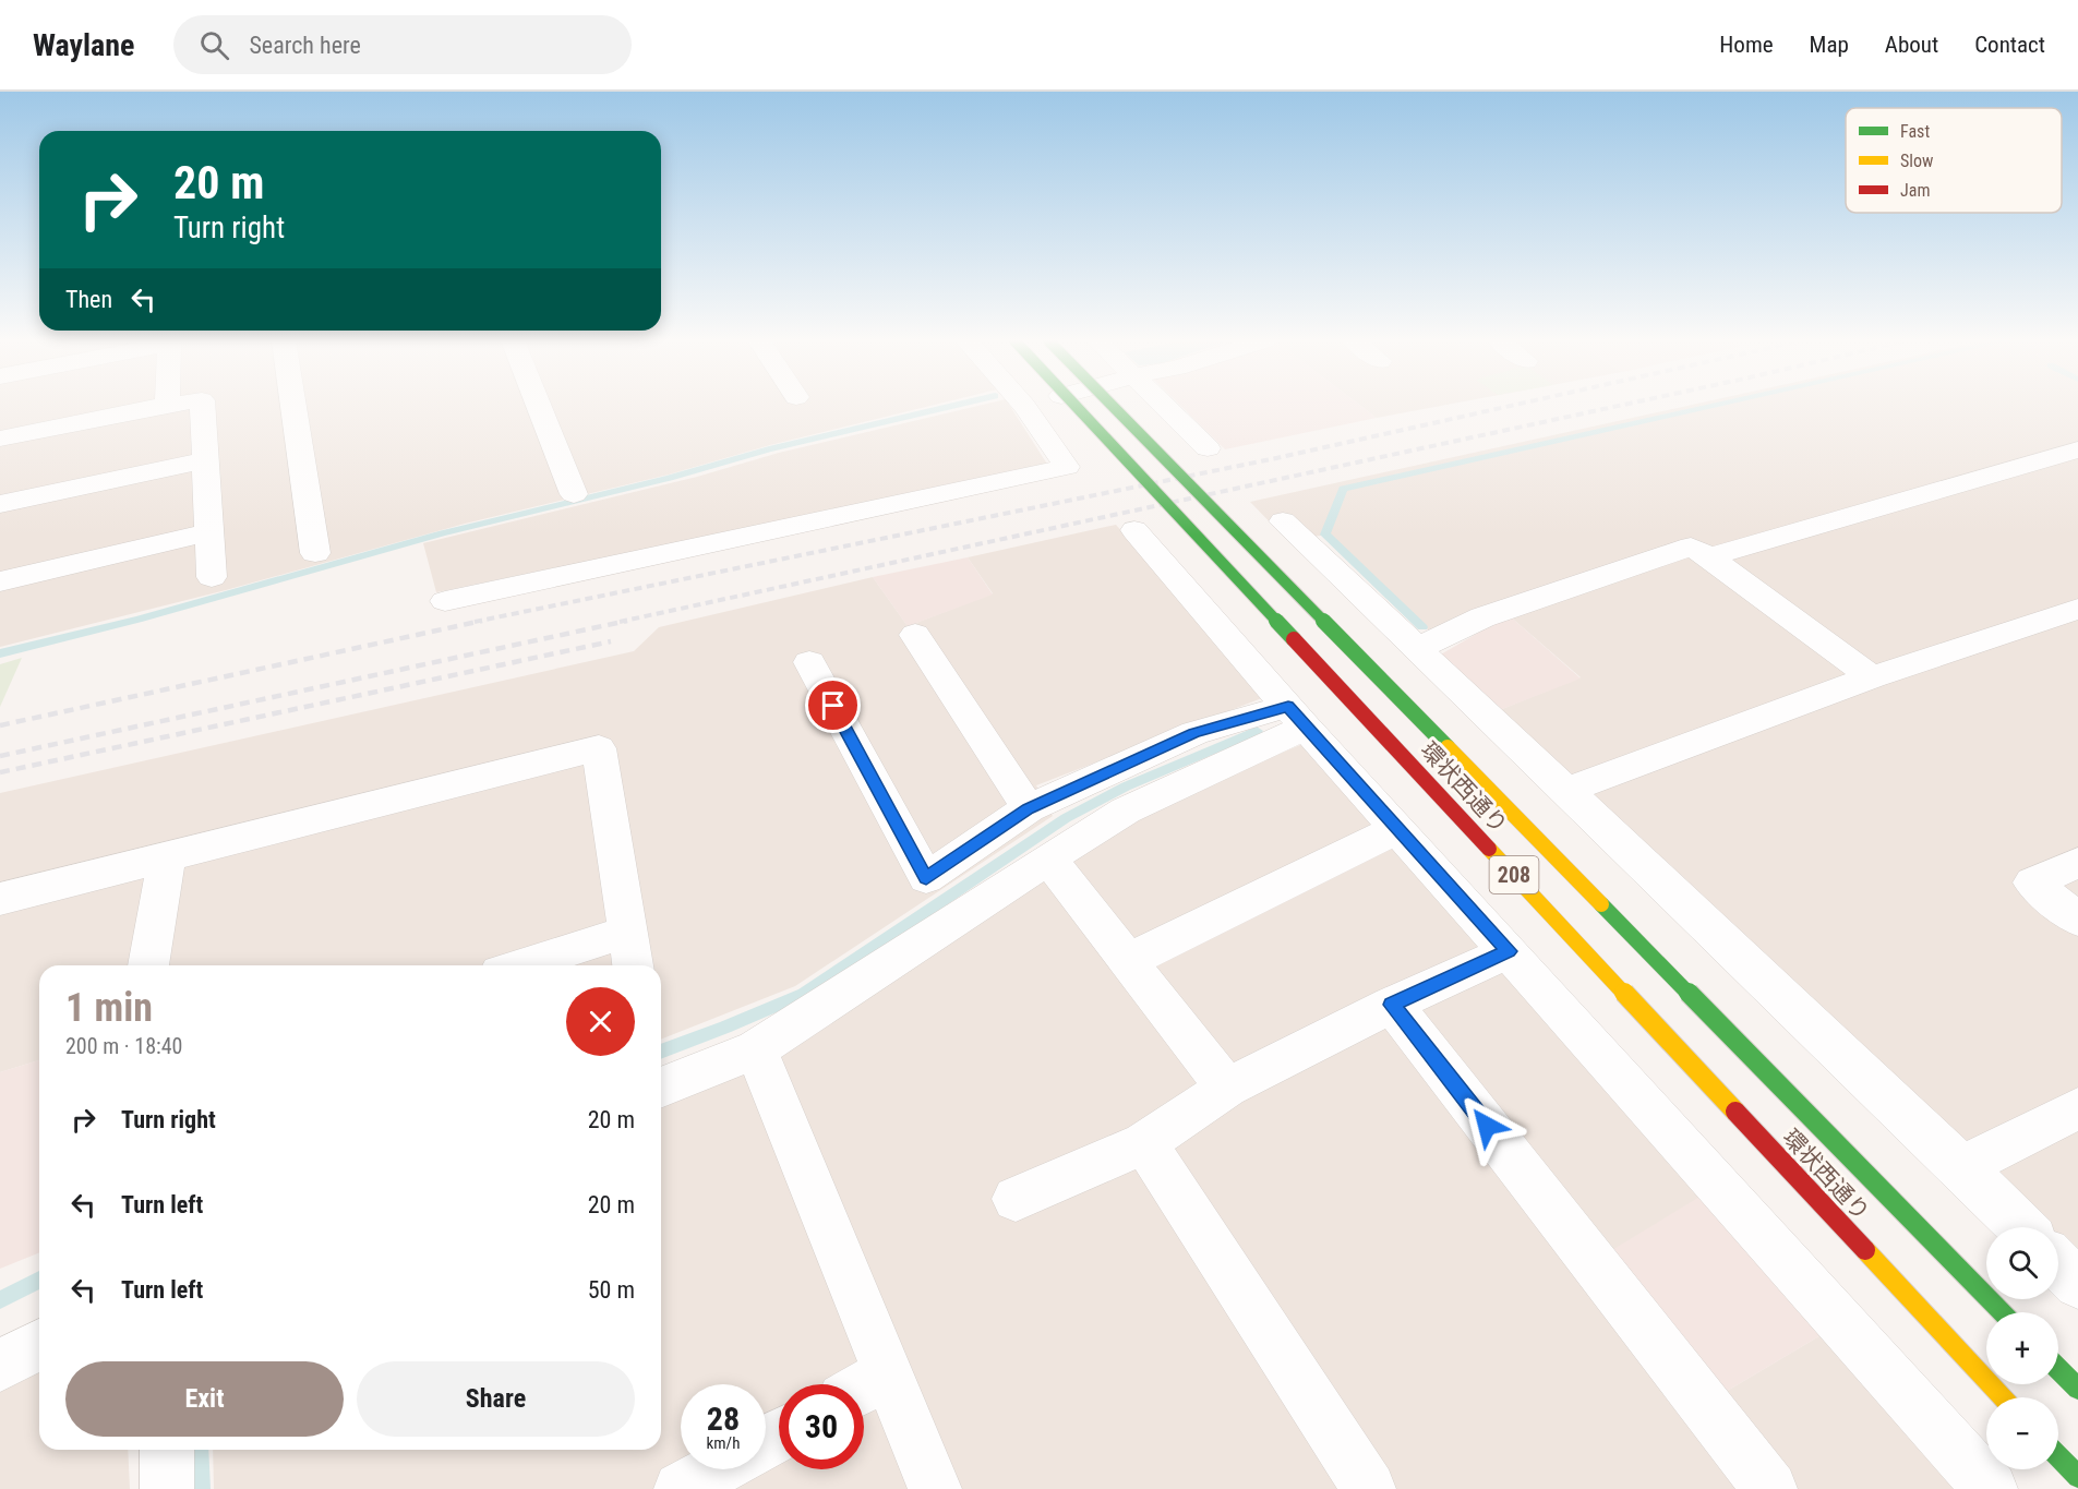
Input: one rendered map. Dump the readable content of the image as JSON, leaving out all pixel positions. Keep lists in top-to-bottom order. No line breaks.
{"streets":{"highway":["環状西通り","208"]},"legend":["Fast","Slow","Jam"],"page":{"header":"Waylane","search":"Search here","nav":["Home","Map","About","Contact"],"turn":["20 m","Turn right"],"then":"Then","heading":["1 min","200 m · 18:40"],"list":[{"name":"Turn right","value":"20 m"},{"name":"Turn left","value":"20 m"},{"name":"Turn left","value":"50 m"}],"map_buttons":["+","−"],"buttons":["Exit","Share"],"speed":"28 km/h","limit":"30"}}
